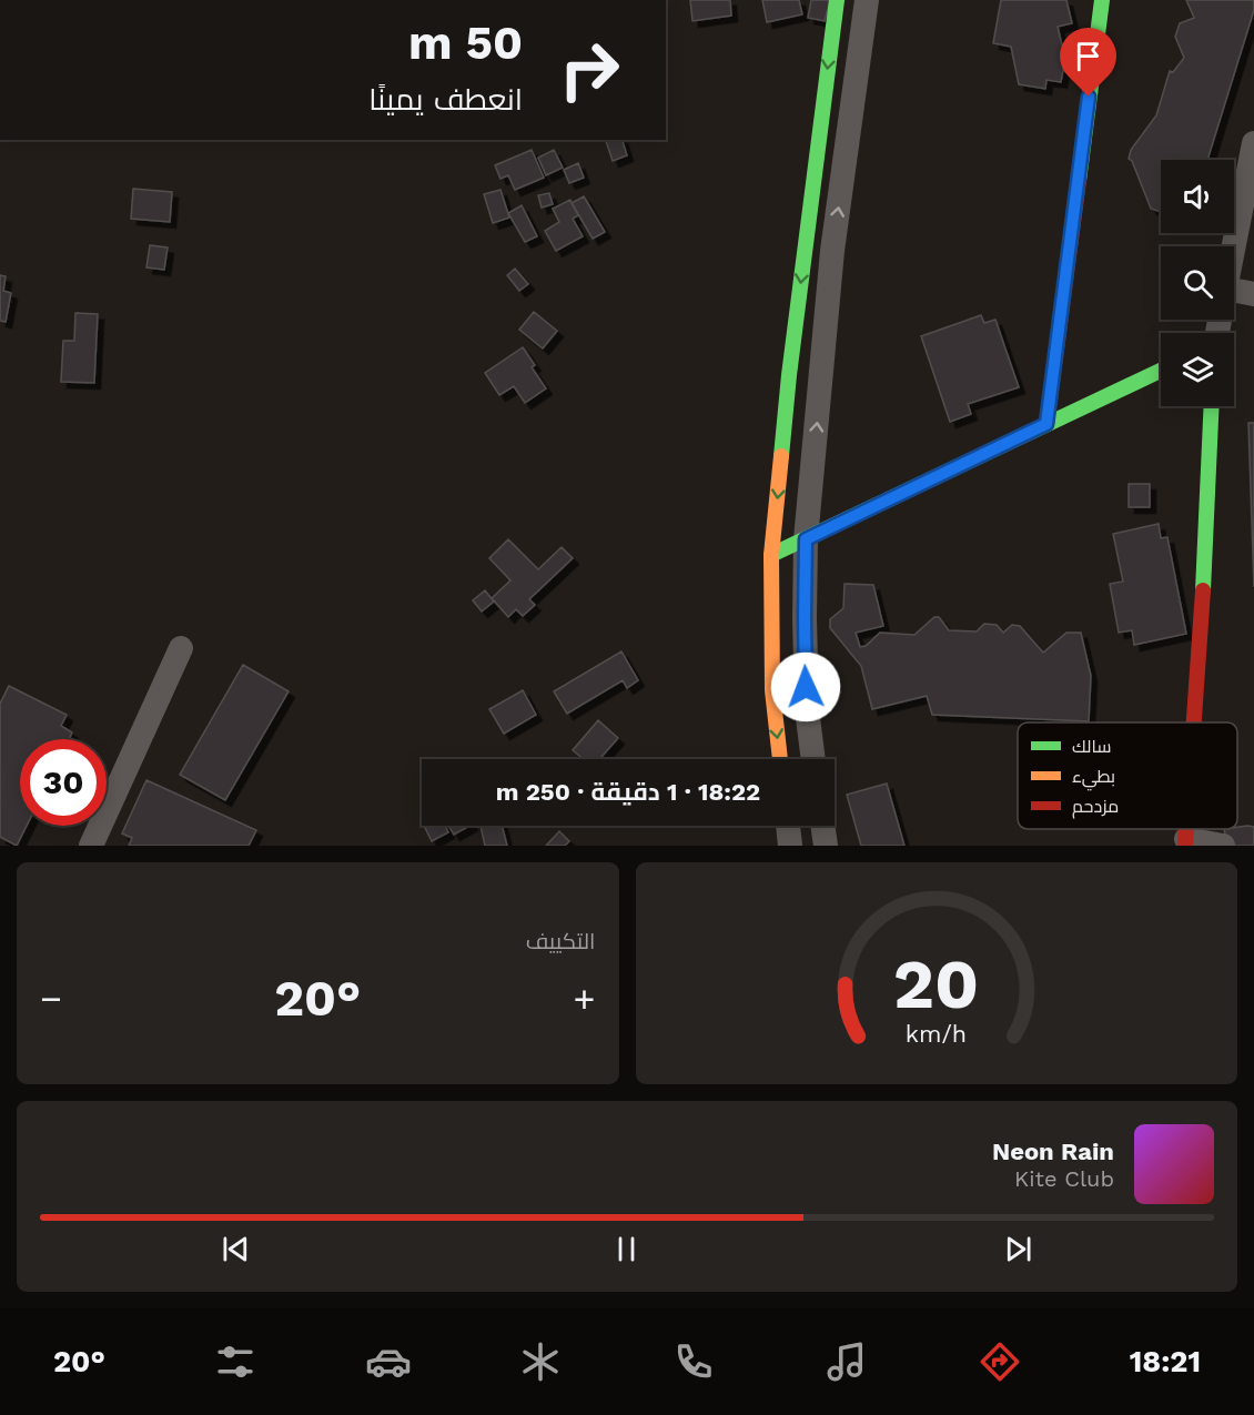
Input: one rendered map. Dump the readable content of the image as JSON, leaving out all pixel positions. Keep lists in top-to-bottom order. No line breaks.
{"legend":["سالك","بطيء","مزدحم"],"page":{"turn":["50 m","انعطف يمينًا"],"limit":"30","trip":"18:22 · 1 دقيقة · 250 m","tile":"التكييف","heat":["−","20°","+"],"song":["Neon Rain","Kite Club"],"tabs":["18:21","20°"],"gauge":["20","km/h"]}}
